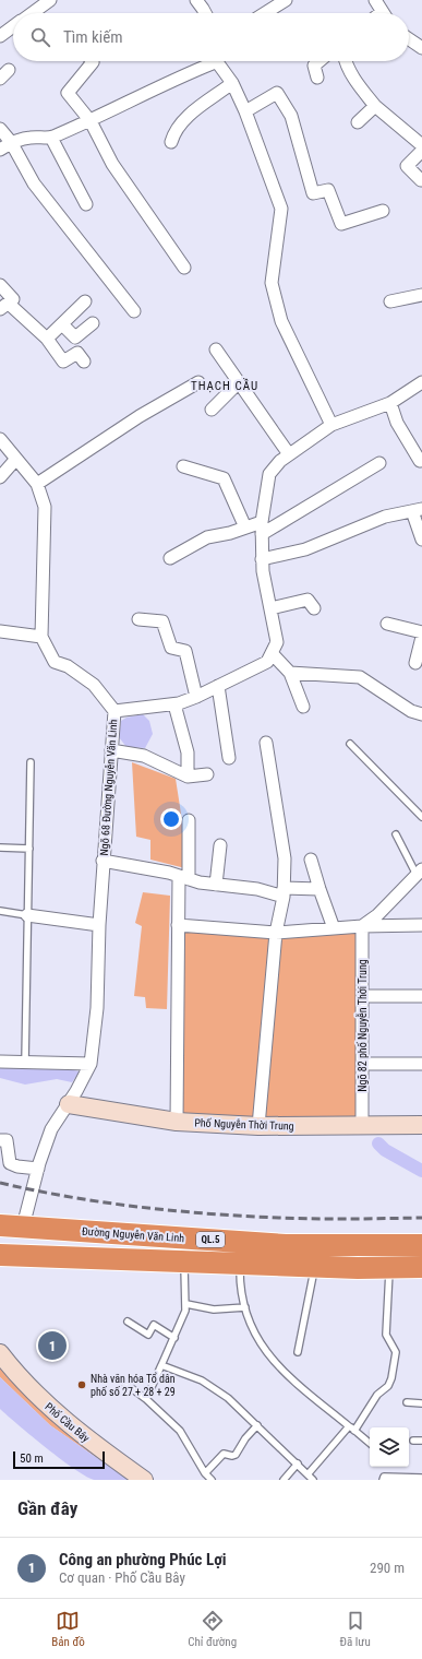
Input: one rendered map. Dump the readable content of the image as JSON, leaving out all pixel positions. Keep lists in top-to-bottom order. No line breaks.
{"streets":{"highway":["Đường Nguyễn Văn Linh","QL.5"],"street":["Ngõ 68 Đường Nguyễn Văn Linh","Ngõ 82 phố Nguyễn Thời Trung","Phố Nguyễn Thời Trung","Phố Cầu Bây"]},"crossings":[["Ngõ 68 Đường Nguyễn Văn Linh","Phố Nguyễn Thời Trung"],["Ngõ 68 Đường Nguyễn Văn Linh","Đường Nguyễn Văn Linh"],["Ngõ 82 phố Nguyễn Thời Trung","Phố Nguyễn Thời Trung"]],"districts":["THẠCH CẦU"],"places":["Nhà văn hóa Tổ dân phố số 27 + 28 + 29"],"scale_bar":"50 m","page":{"search":"Tìm kiếm","pins":"1","scale":"50 m","heading":"Gần đây","list":[{"mark":"1","name":"Công an phường Phúc Lợi","note":"Cơ quan · Phố Cầu Bây","value":"290 m"}],"nav":["Bản đồ","Chỉ đường","Đã lưu"]}}
